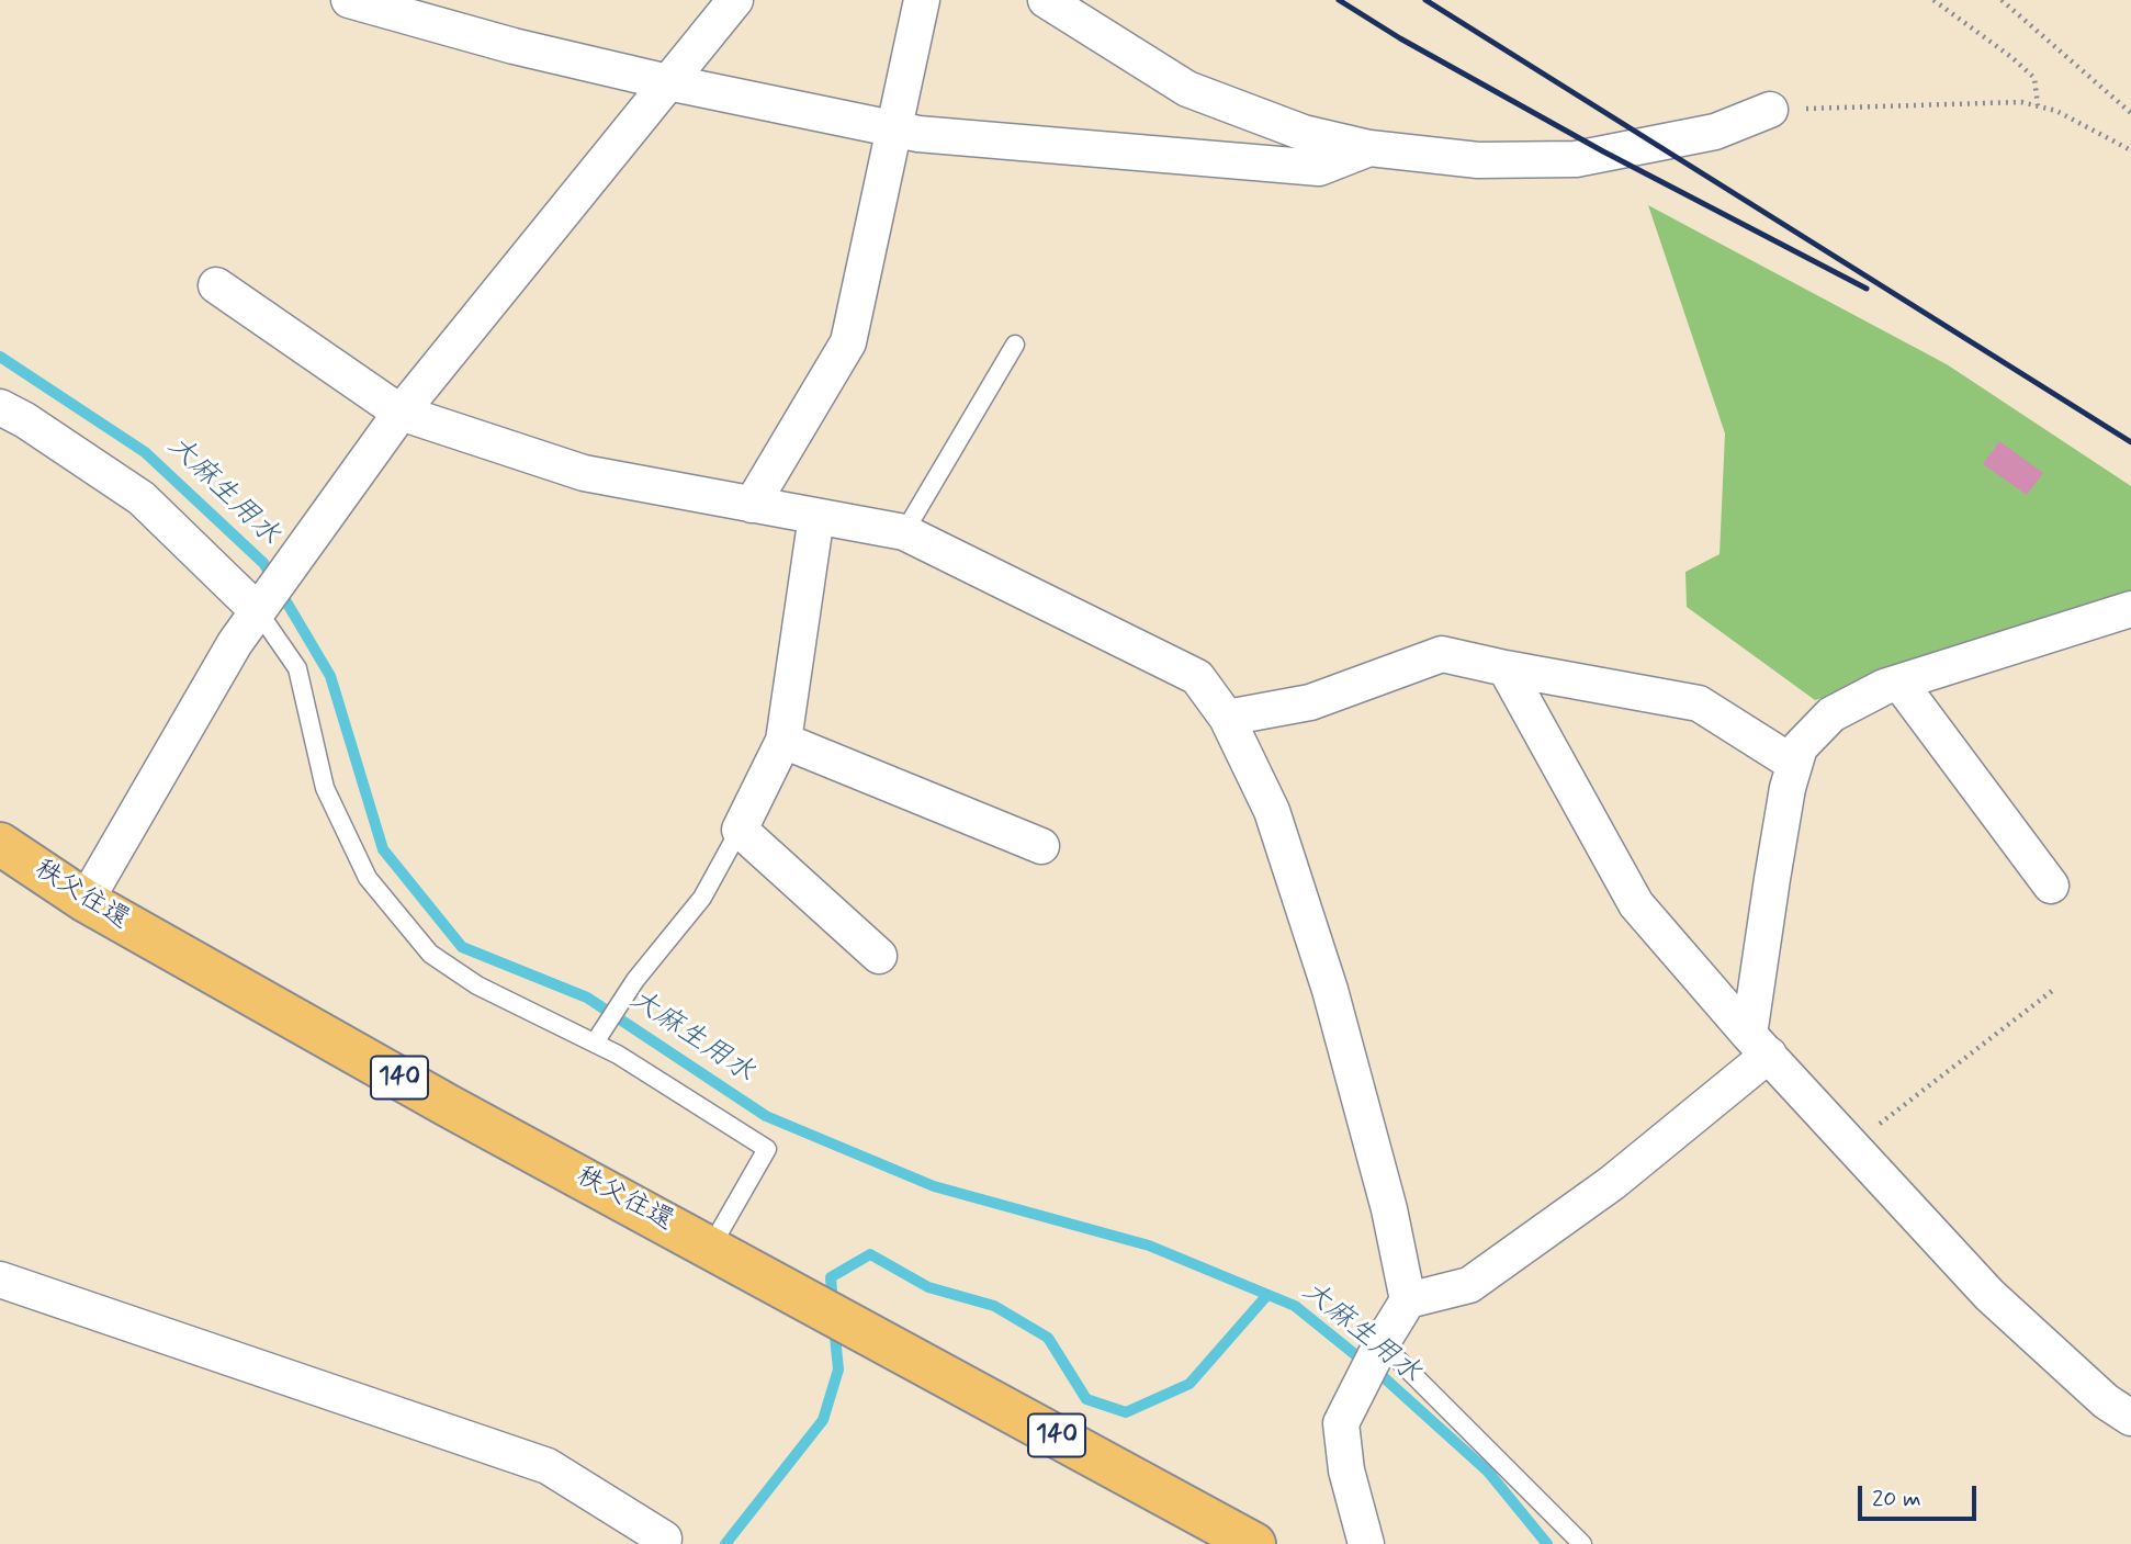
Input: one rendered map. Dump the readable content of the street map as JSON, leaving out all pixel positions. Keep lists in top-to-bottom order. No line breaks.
{"streets":{"highway":["秩父往還","140"]},"water":["大麻生用水"],"scale_bar":"20 m"}
